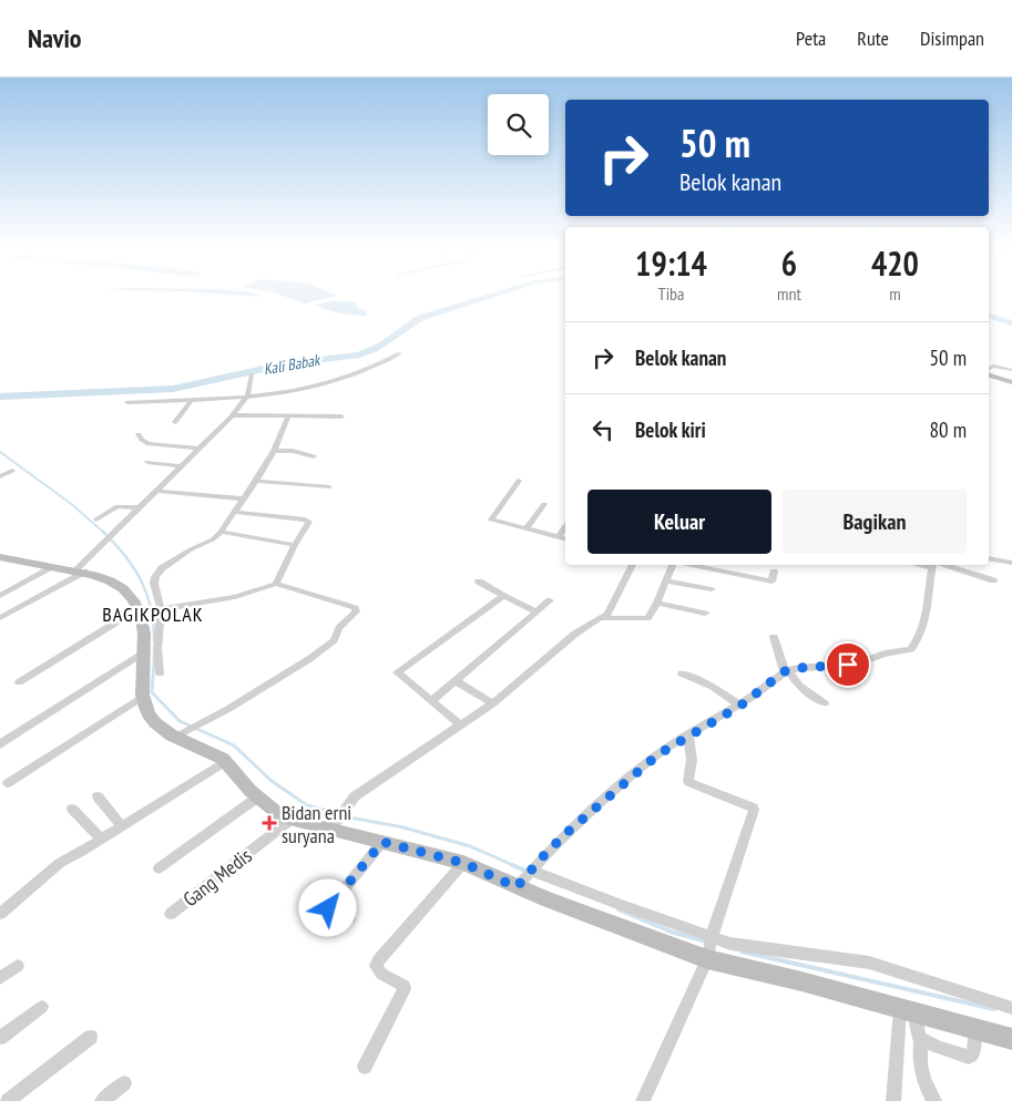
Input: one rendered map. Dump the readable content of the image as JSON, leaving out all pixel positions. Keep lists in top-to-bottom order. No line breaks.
{"streets":{"street":["Gang Medis"]},"districts":["BAGIKPOLAK"],"water":["Kali Babak"],"places":{"health":["Bidan erni suryana"]},"page":{"header":"Navio","nav":["Peta","Rute","Disimpan"],"turn":["50 m","Belok kanan"],"eta":["19:14","Tiba","6","mnt","420","m"],"list":[{"name":"Belok kanan","value":"50 m"},{"name":"Belok kiri","value":"80 m"}],"buttons":["Keluar","Bagikan"]}}
